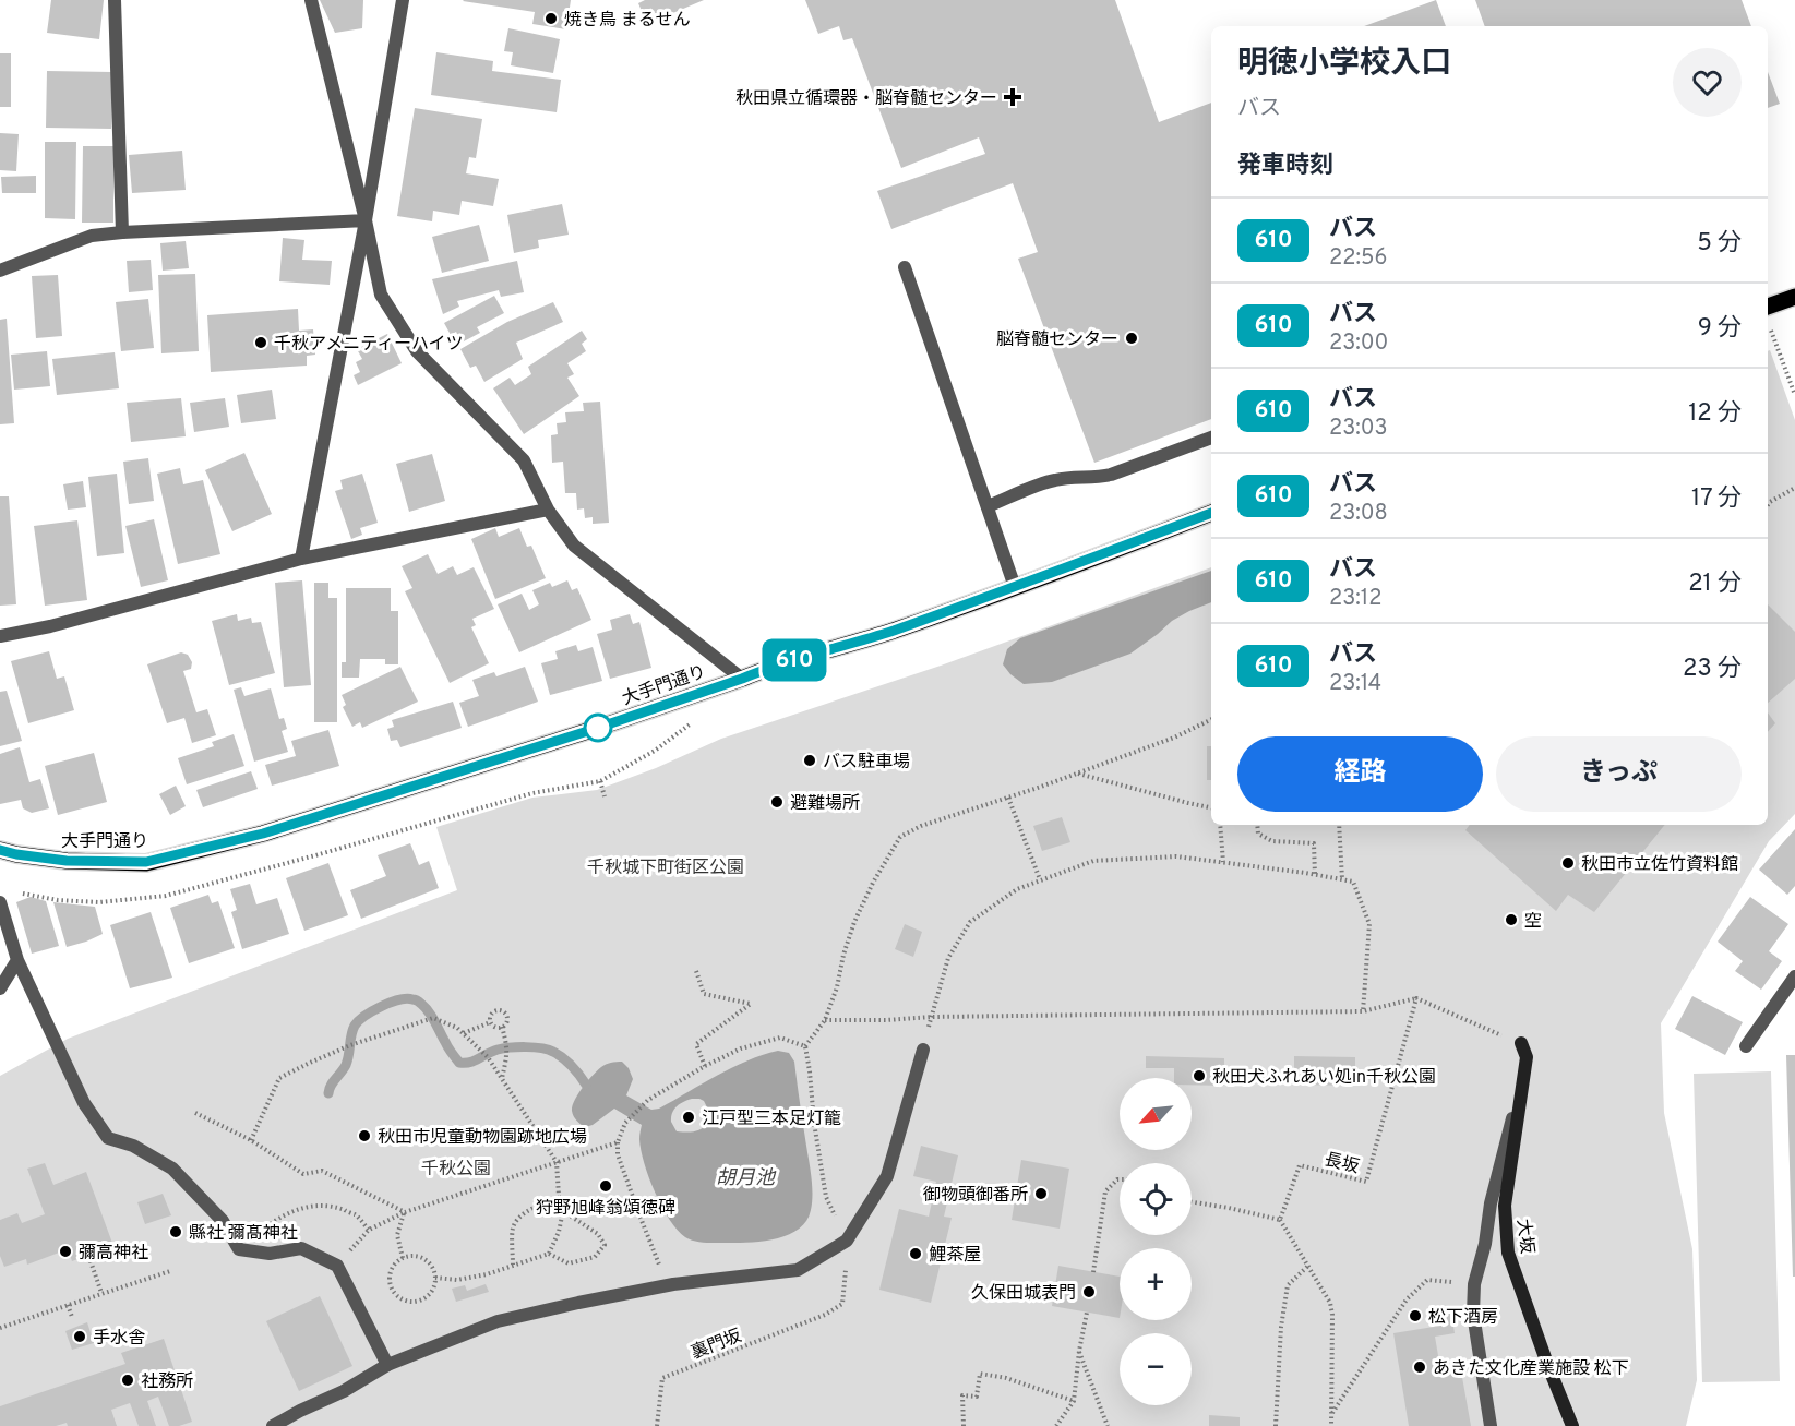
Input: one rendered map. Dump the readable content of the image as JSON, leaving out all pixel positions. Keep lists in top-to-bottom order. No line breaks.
{"streets":{"main road":["大手門通り"],"street":["大坂"],"path":["長坂","裏門坂"]},"water":["胡月池"],"parks":["千秋城下町街区公園","千秋公園"],"places":{"other":["焼き鳥 まるせん","脳脊髄センター","千秋アメニティーハイツ","バス駐車場","避難場所","秋田市立佐竹資料館","空","秋田犬ふれあい処in千秋公園","江戸型三本足灯籠","秋田市児童動物園跡地広場","狩野旭峰翁頌徳碑","御物頭御番所","縣社 彌髙神社","彌高神社","鯉茶屋","久保田城表門","松下酒房","手水舎","あきた文化産業施設 松下","社務所"],"health":["秋田県立循環器・脳脊髄センター"]},"lines":["bus line 610"],"north":"bottom left","page":{"on_map":"610","heading":[["明徳小学校入口","バス"],"発車時刻"],"list":[{"mark":"610","name":"バス","note":"22:56","value":"5 分"},{"mark":"610","name":"バス","note":"23:00","value":"9 分"},{"mark":"610","name":"バス","note":"23:03","value":"12 分"},{"mark":"610","name":"バス","note":"23:08","value":"17 分"},{"mark":"610","name":"バス","note":"23:12","value":"21 分"},{"mark":"610","name":"バス","note":"23:14","value":"23 分"}],"buttons":["経路","きっぷ"],"map_buttons":["+","−"]}}
